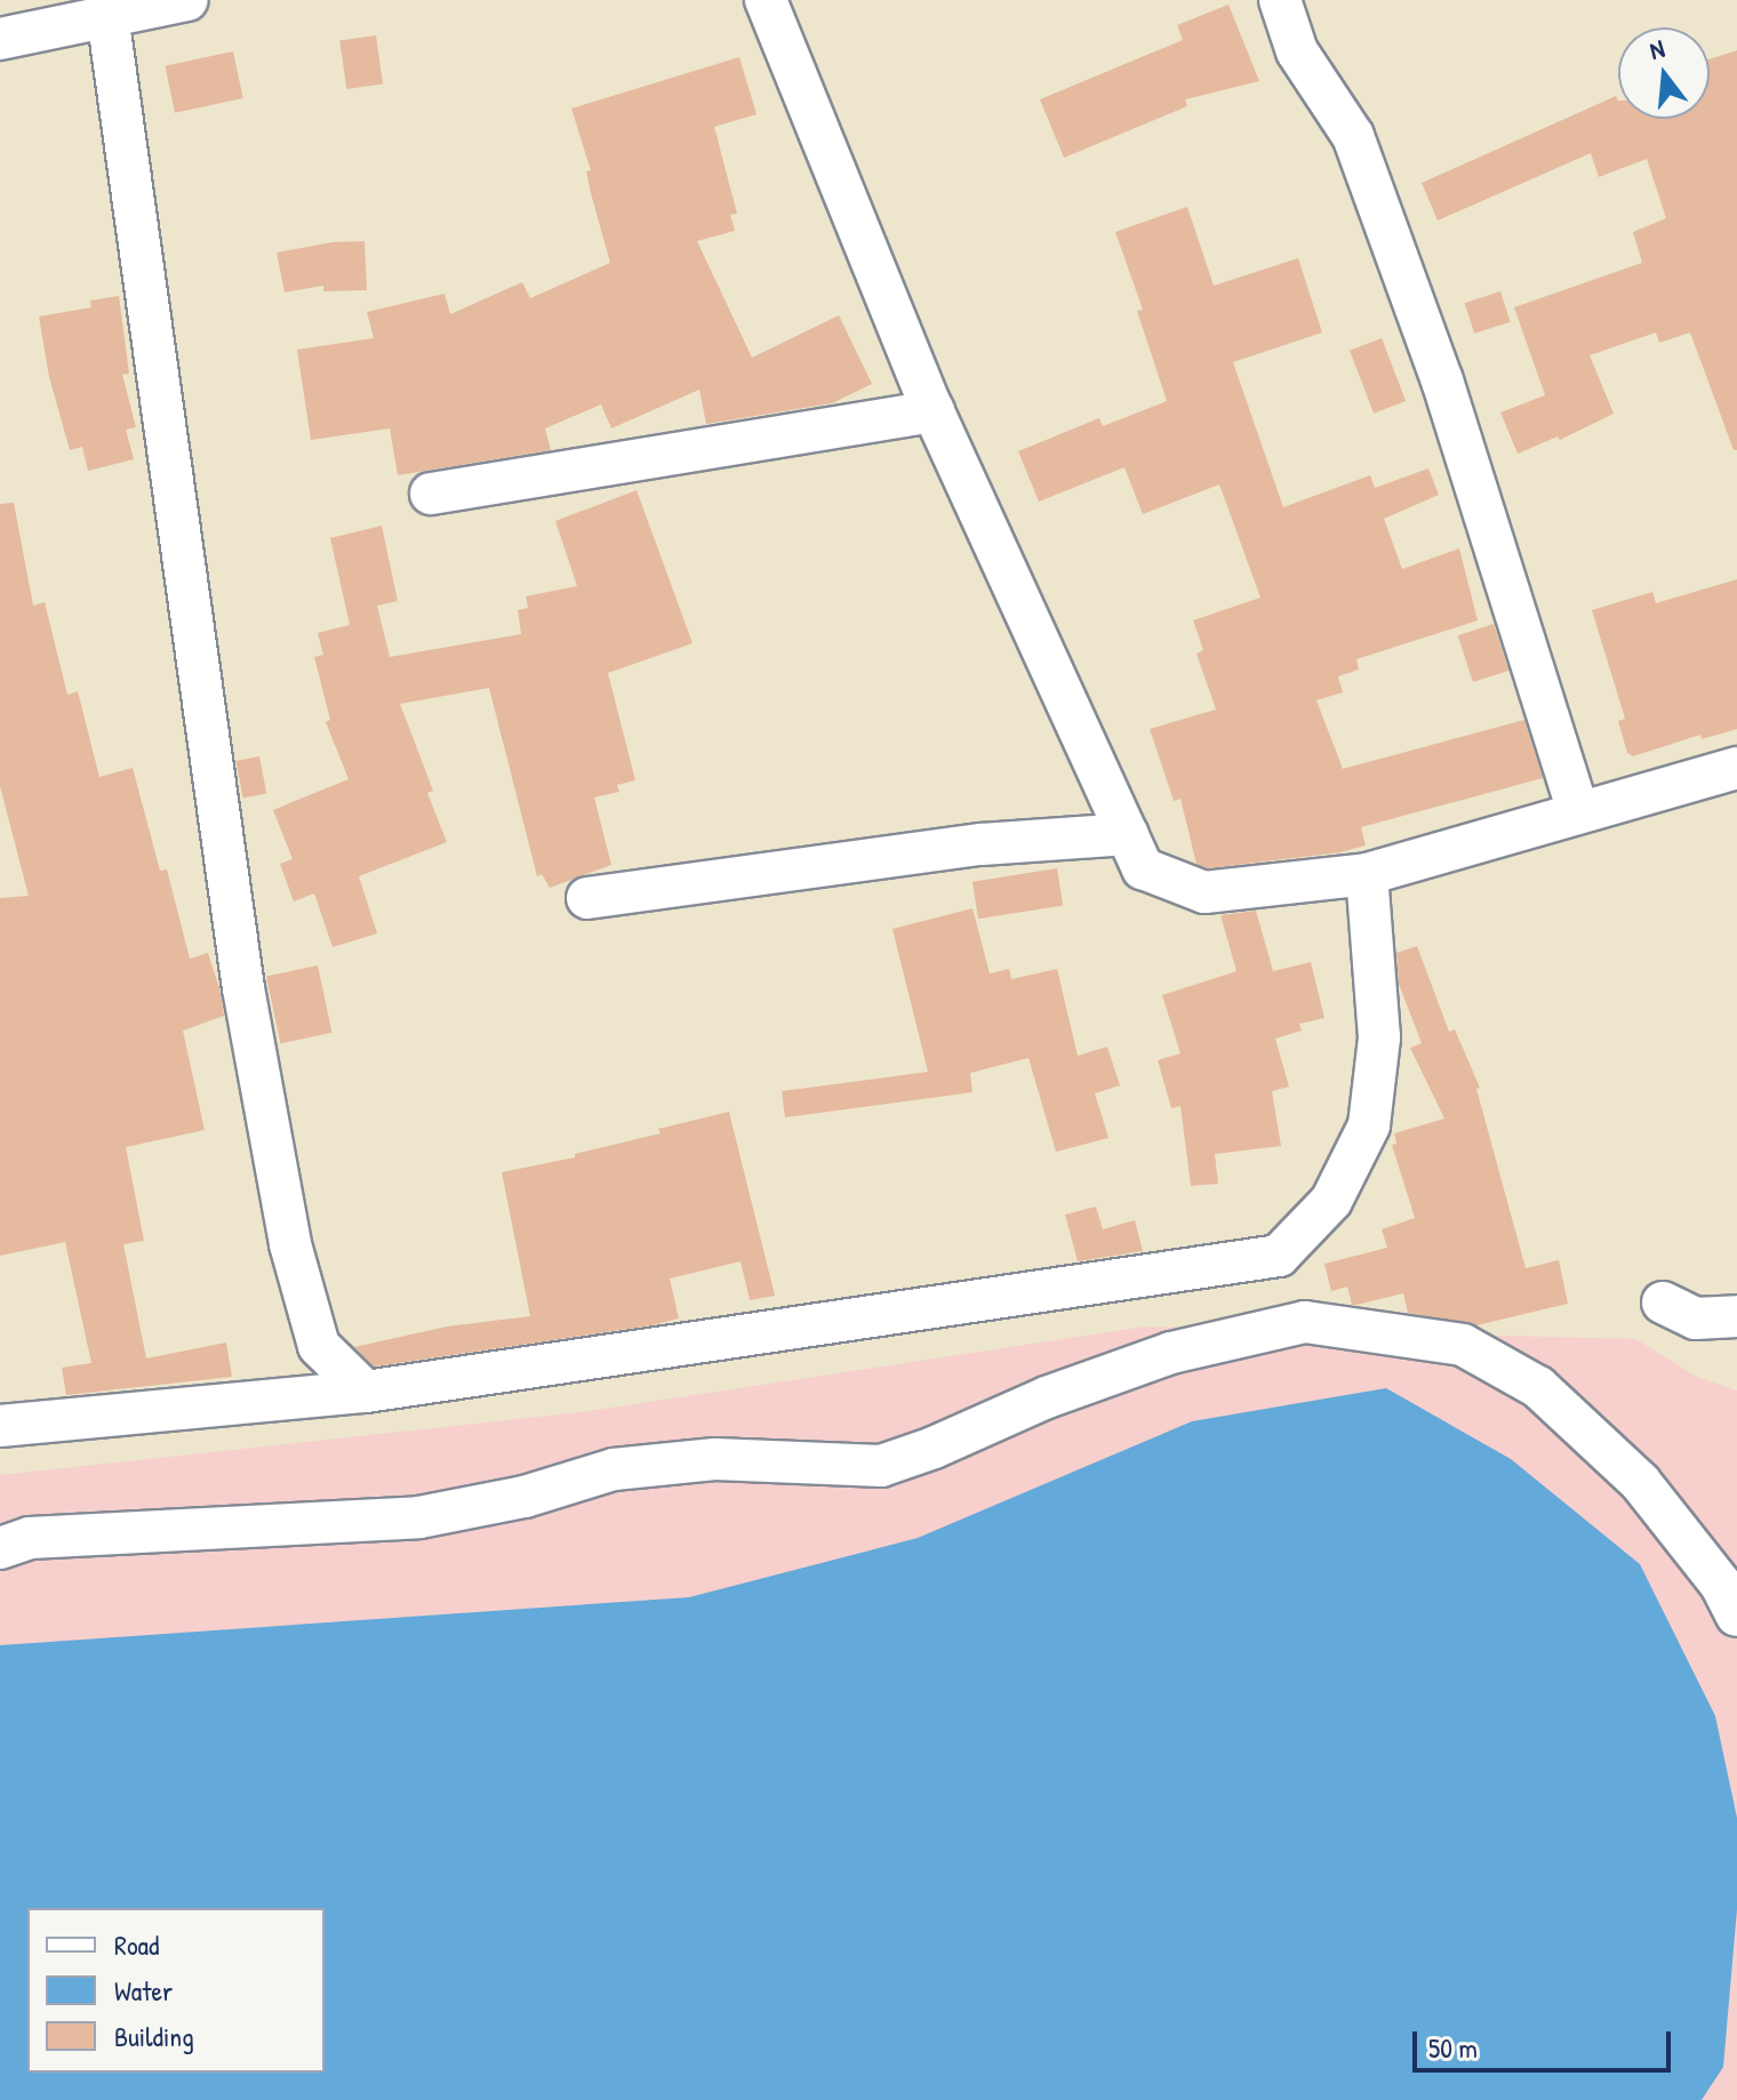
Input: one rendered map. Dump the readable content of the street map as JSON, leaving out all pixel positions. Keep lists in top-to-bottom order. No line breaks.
{"legend":["Road","Water","Building"],"scale_bar":"50 m","north":"top"}
